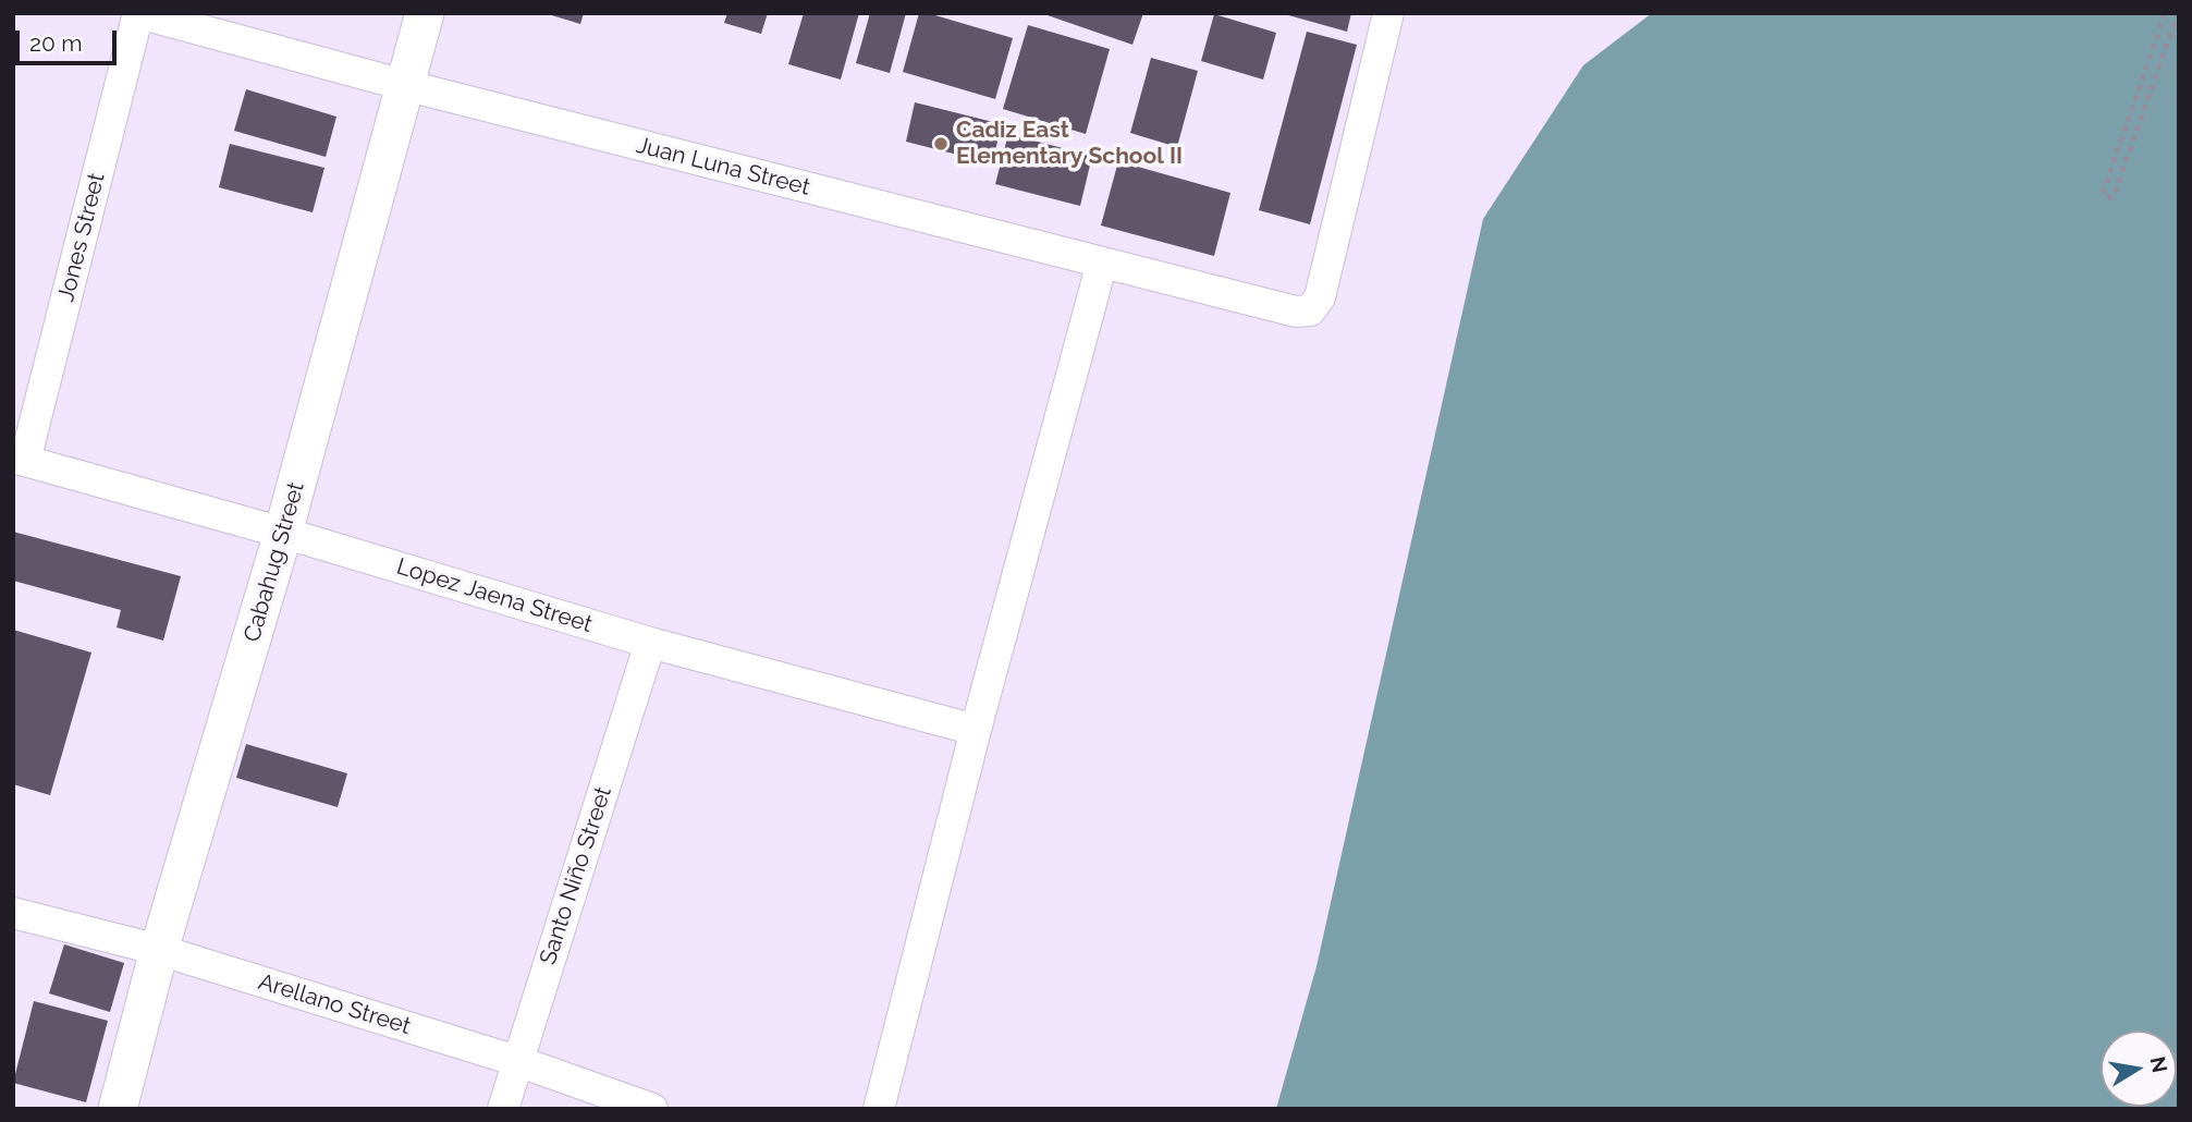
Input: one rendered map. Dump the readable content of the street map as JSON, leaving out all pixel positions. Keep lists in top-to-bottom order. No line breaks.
{"streets":{"street":["Juan Luna Street","Jones Street","Cabahug Street","Lopez Jaena Street","Santo Niño Street","Arellano Street"]},"crossings":[["Juan Luna Street","Jones Street"],["Juan Luna Street","Cabahug Street"],["Jones Street","Lopez Jaena Street"],["Cabahug Street","Lopez Jaena Street"],["Cabahug Street","Arellano Street"],["Lopez Jaena Street","Santo Niño Street"],["Santo Niño Street","Arellano Street"]],"places":["Cadiz East Elementary School II"],"scale_bar":"20 m","north":"right"}
